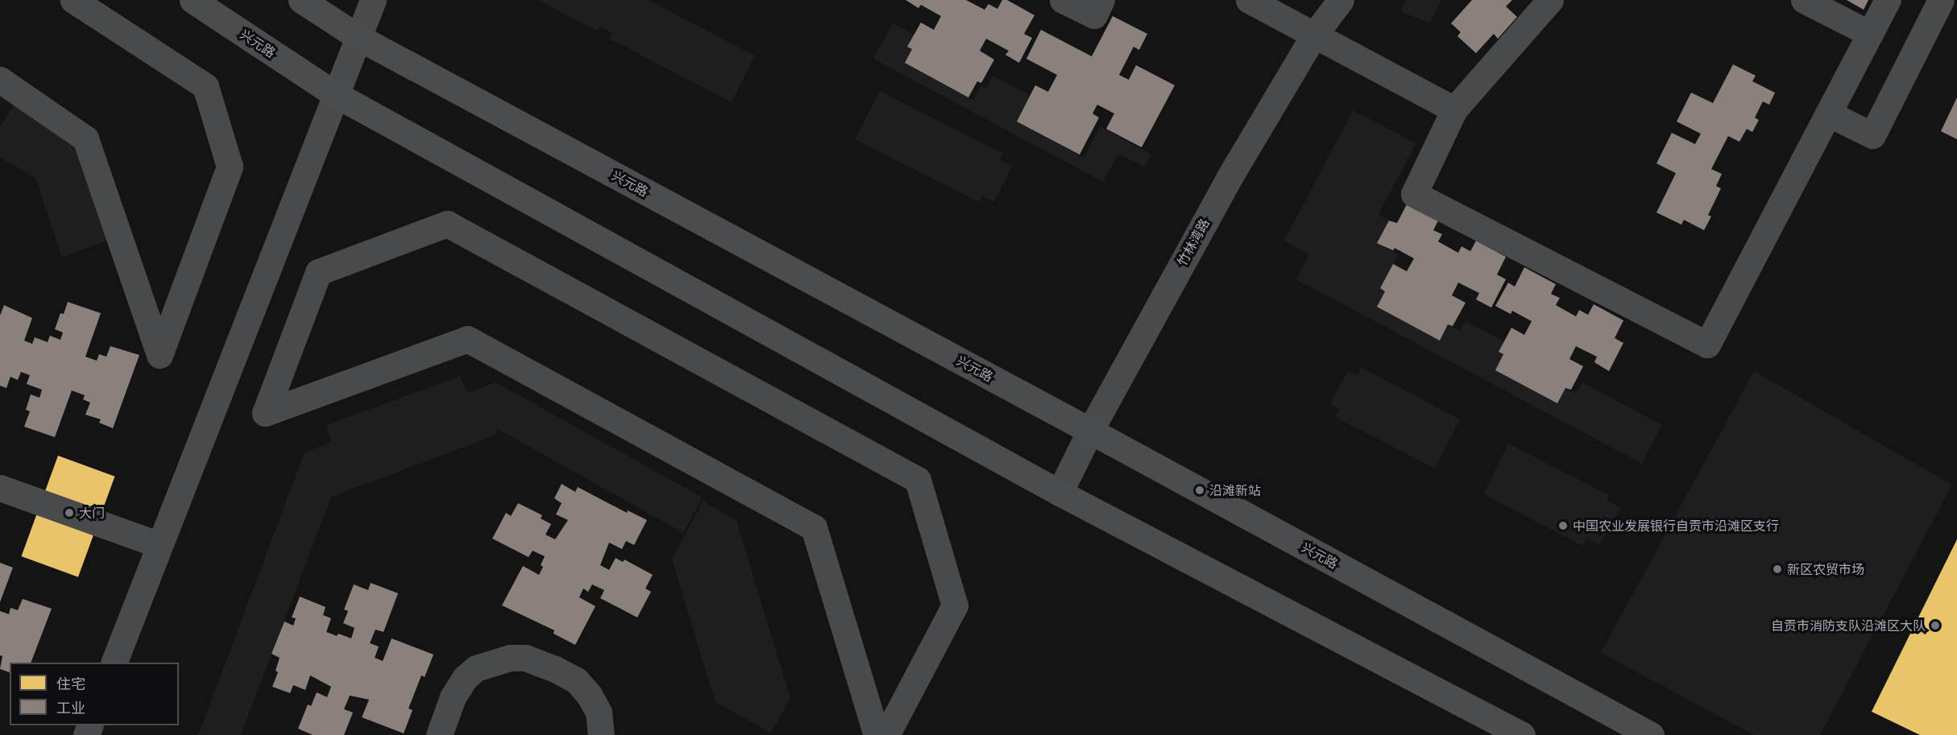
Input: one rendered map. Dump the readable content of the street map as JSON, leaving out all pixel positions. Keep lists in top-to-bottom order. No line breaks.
{"streets":{"main road":["兴元路"],"street":["竹林湾路"]},"crossings":[["兴元路","竹林湾路"]],"places":["沿滩新站","大门","中国农业发展银行自贡市沿滩区支行","新区农贸市场","自贡市消防支队沿滩区大队"],"legend":["住宅","工业"]}
